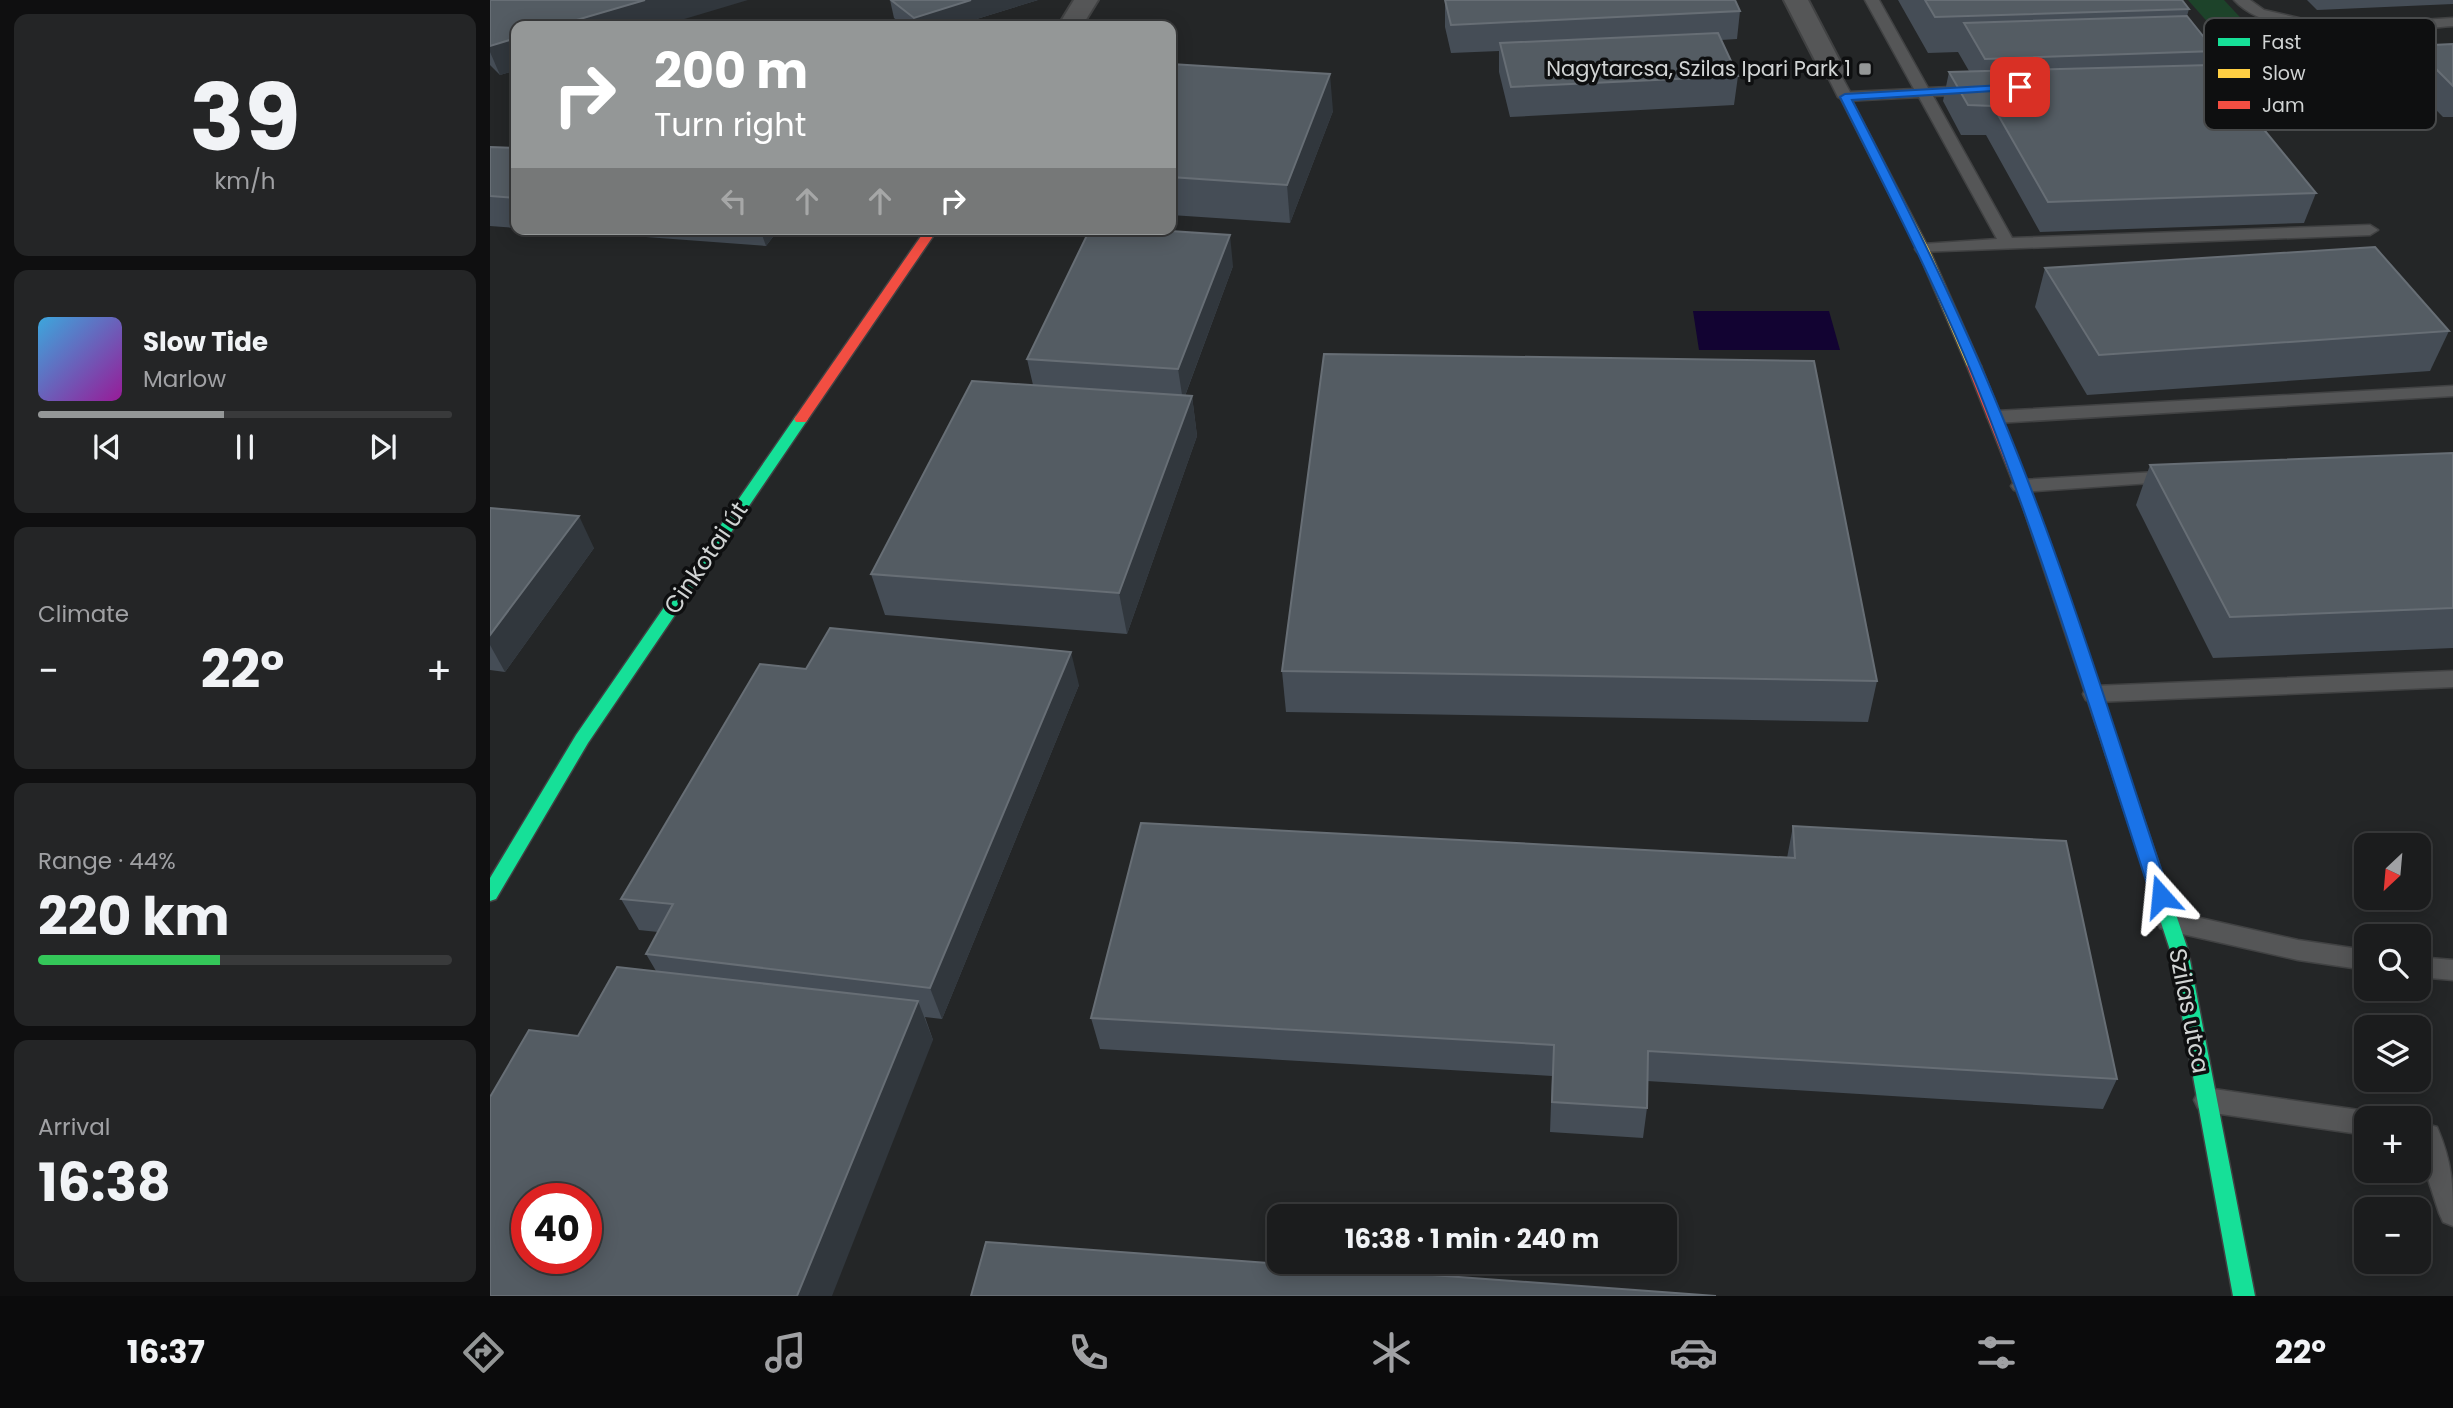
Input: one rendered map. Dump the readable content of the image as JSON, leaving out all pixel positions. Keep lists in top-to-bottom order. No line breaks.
{"streets":{"street":["Cinkotai út","Szilas utca"]},"places":{"transit":["Nagytarcsa, Szilas Ipari Park 1"]},"legend":["Fast","Slow","Jam"],"north":"bottom left","page":{"tile":[["39","km/h"],"Climate",["Range · 44%","220 km"],["Arrival","16:38"]],"turn":["200 m","Turn right"],"song":["Slow Tide","Marlow"],"heat":["−","22°","+"],"map_buttons":["+","−"],"limit":"40","trip":"16:38 · 1 min · 240 m","tabs":["16:37","22°"]}}
